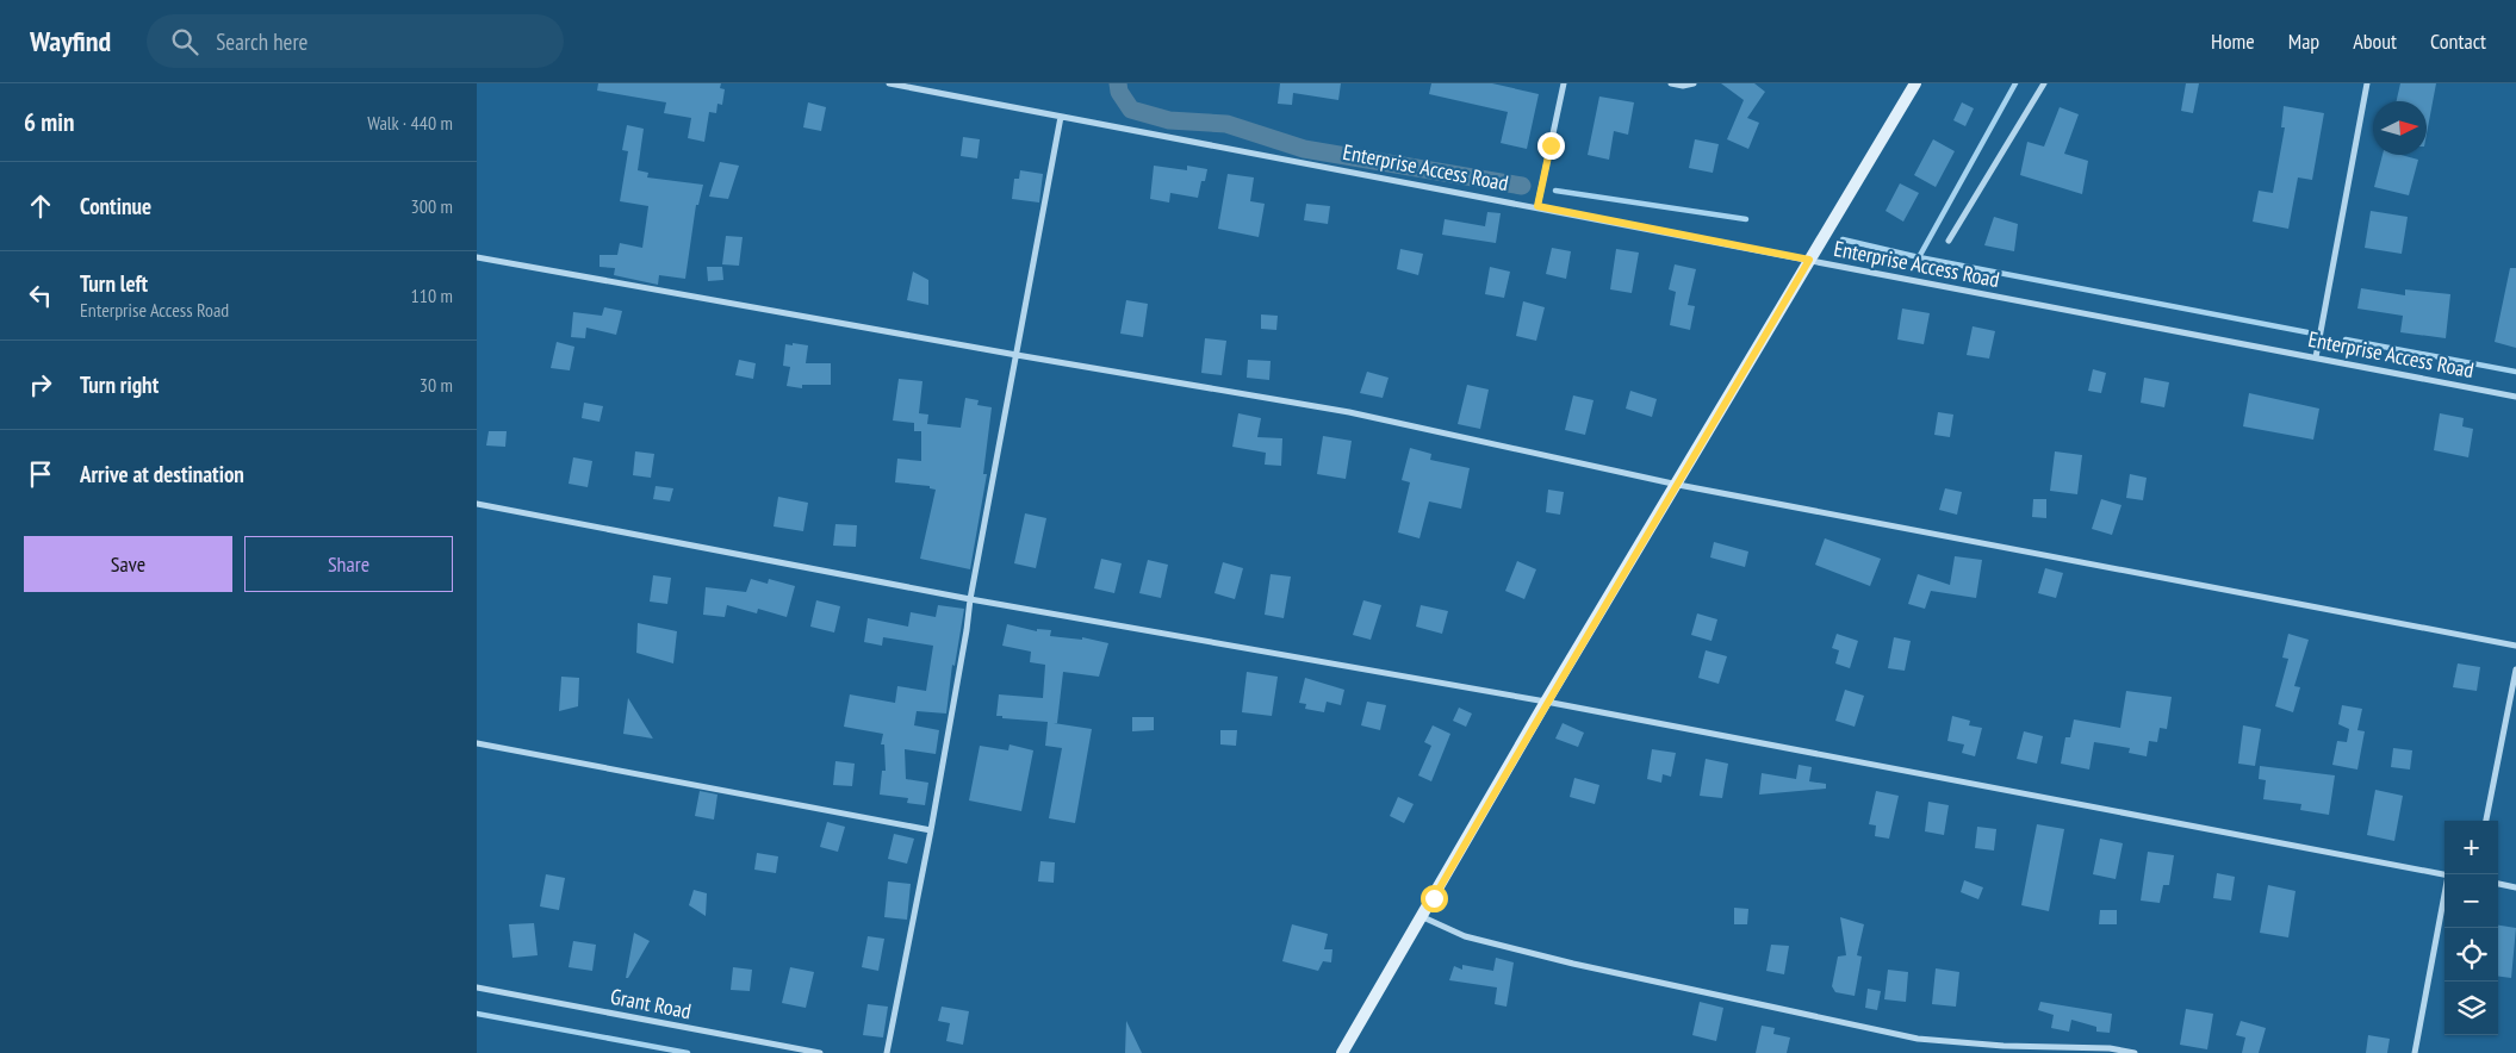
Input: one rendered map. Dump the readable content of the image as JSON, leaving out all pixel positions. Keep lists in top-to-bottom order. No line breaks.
{"streets":{"street":["Enterprise Access Road","Grant Road"]},"north":"right","page":{"header":"Wayfind","search":"Search here","nav":["Home","Map","About","Contact"],"heading":["6 min","Walk · 440 m"],"list":[["Continue","300 m"],["Turn left","Enterprise Access Road","110 m"],["Turn right","30 m"],"Arrive at destination"],"buttons":["Save","Share"],"map_buttons":["+","−"]}}
